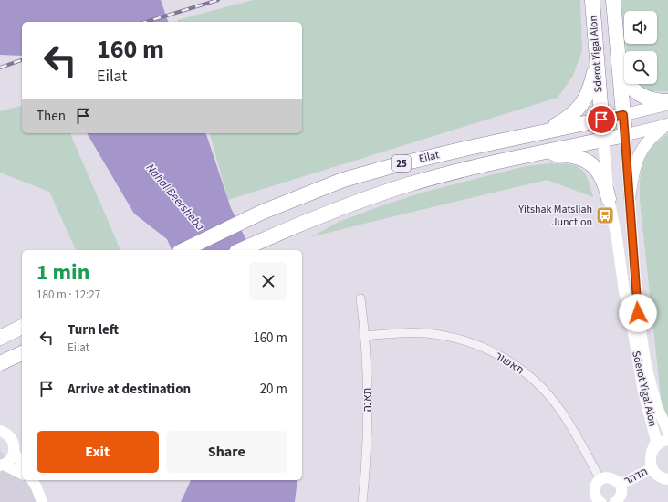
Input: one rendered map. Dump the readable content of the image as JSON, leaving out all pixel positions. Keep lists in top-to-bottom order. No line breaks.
{"streets":{"highway":["Sderot Yigal Alon","Eilat","25"],"street":["תאשור","תאנה","תדהר"]},"crossings":[["Sderot Yigal Alon","Eilat"],["Sderot Yigal Alon","תדהר"],["תאשור","תאנה"]],"water":["Nahal Beersheba"],"places":{"bus stop":["Yitshak Matsliah Junction"]},"page":{"turn":["160 m","Eilat"],"then":"Then","heading":["1 min","180 m · 12:27"],"list":[{"name":"Turn left","note":"Eilat","value":"160 m"},{"name":"Arrive at destination","value":"20 m"}],"buttons":["Exit","Share"]}}
